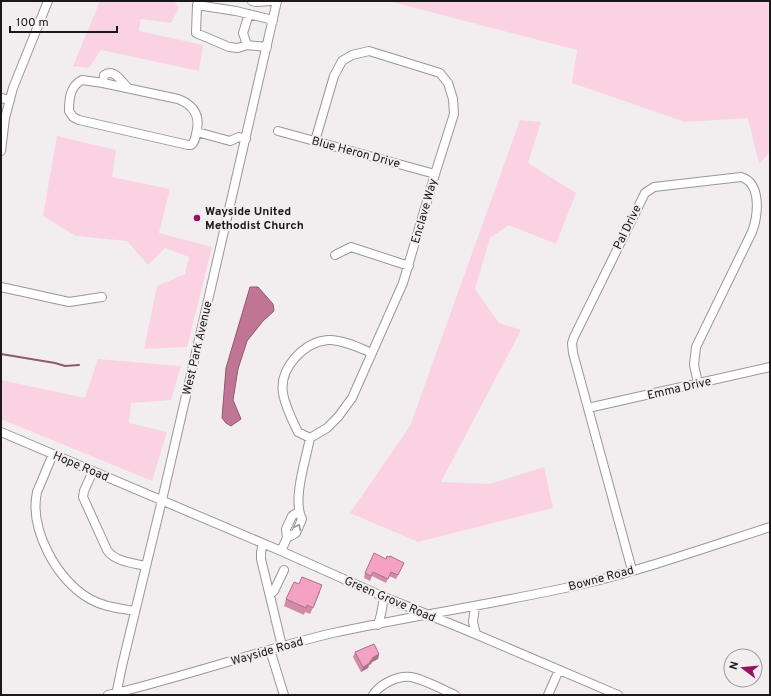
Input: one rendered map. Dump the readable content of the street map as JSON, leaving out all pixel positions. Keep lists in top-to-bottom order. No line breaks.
{"streets":{"street":["Blue Heron Drive","Enclave Way","Pal Drive","West Park Avenue","Emma Drive","Hope Road","Bowne Road","Green Grove Road","Wayside Road"]},"crossings":[["Blue Heron Drive","Enclave Way"],["Pal Drive","Emma Drive"],["Pal Drive","Bowne Road"],["West Park Avenue","Hope Road"],["West Park Avenue","Green Grove Road"],["West Park Avenue","Wayside Road"],["Hope Road","Green Grove Road"],["Bowne Road","Green Grove Road"],["Bowne Road","Wayside Road"],["Green Grove Road","Wayside Road"]],"places":["Wayside United Methodist Church"],"scale_bar":"100 m","north":"left"}
